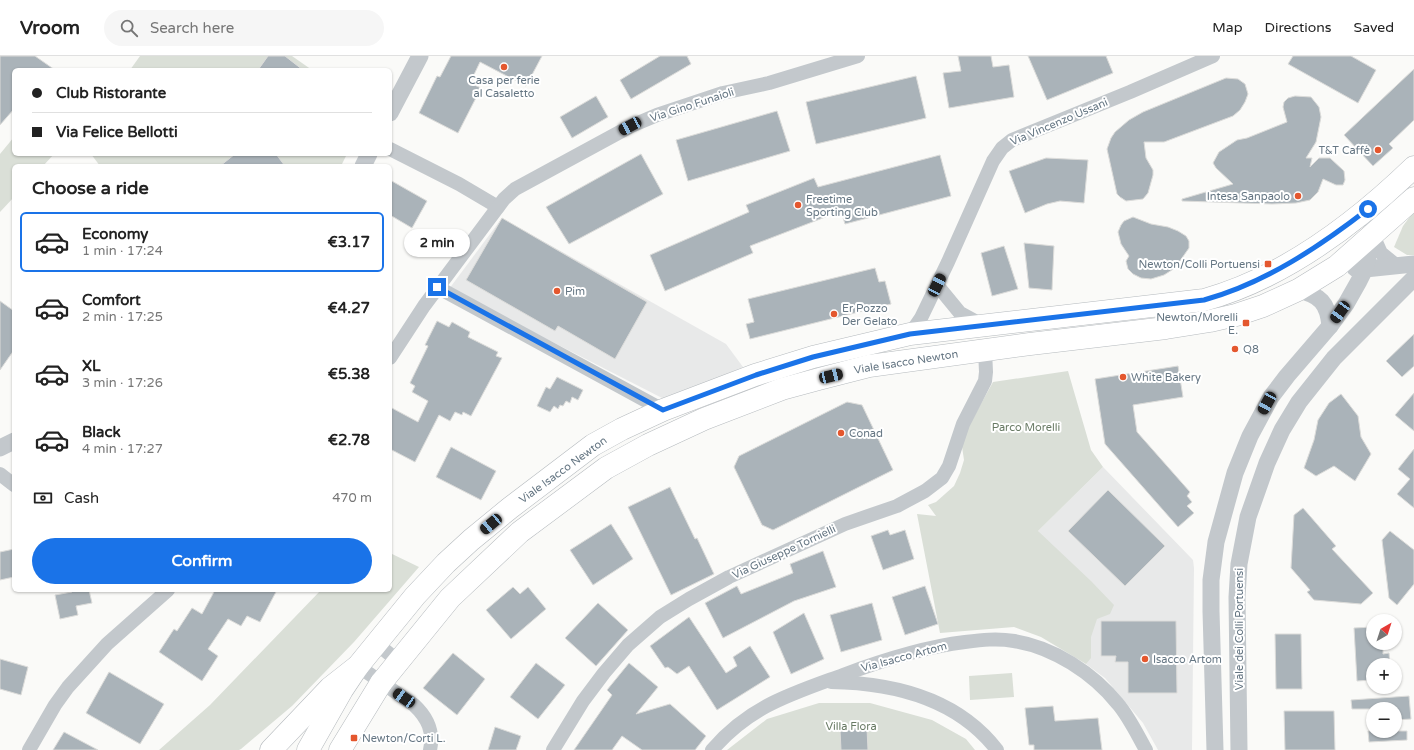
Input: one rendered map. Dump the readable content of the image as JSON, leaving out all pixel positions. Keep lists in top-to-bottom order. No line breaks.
{"streets":{"main road":["Viale Isacco Newton"],"street":["Via Gino Funaioli","Via Vincenzo Ussani","Via Giuseppe Tornielli","Viale dei Colli Portuensi","Via Isacco Artom"]},"crossings":[["Via Vincenzo Ussani","Viale Isacco Newton"],["Viale Isacco Newton","Via Giuseppe Tornielli"]],"parks":["Parco Morelli","Villa Flora"],"places":{"other":["Casa per ferie al Casaletto","T&T Caffè","Intesa Sanpaolo","Freetime Sporting Club","Pim","Er Pozzo Der Gelato","Q8","White Bakery","Conad","Isacco Artom"],"transit":["Newton/Colli Portuensi","Newton/Morelli E.","Newton/Corti L."]},"north":"top right","page":{"header":"Vroom","search":"Search here","nav":["Map","Directions","Saved"],"banner":["Club Ristorante","Via Felice Bellotti"],"heading":"Choose a ride","list":[{"name":"Economy","note":"1 min · 17:24","value":"€3.17"},{"name":"Comfort","note":"2 min · 17:25","value":"€4.27"},{"name":"XL","note":"3 min · 17:26","value":"€5.38"},{"name":"Black","note":"4 min · 17:27","value":"€2.78"}],"bubble":"2 min","pay":["Cash","470 m"],"buttons":"Confirm","map_buttons":["+","−"]}}
